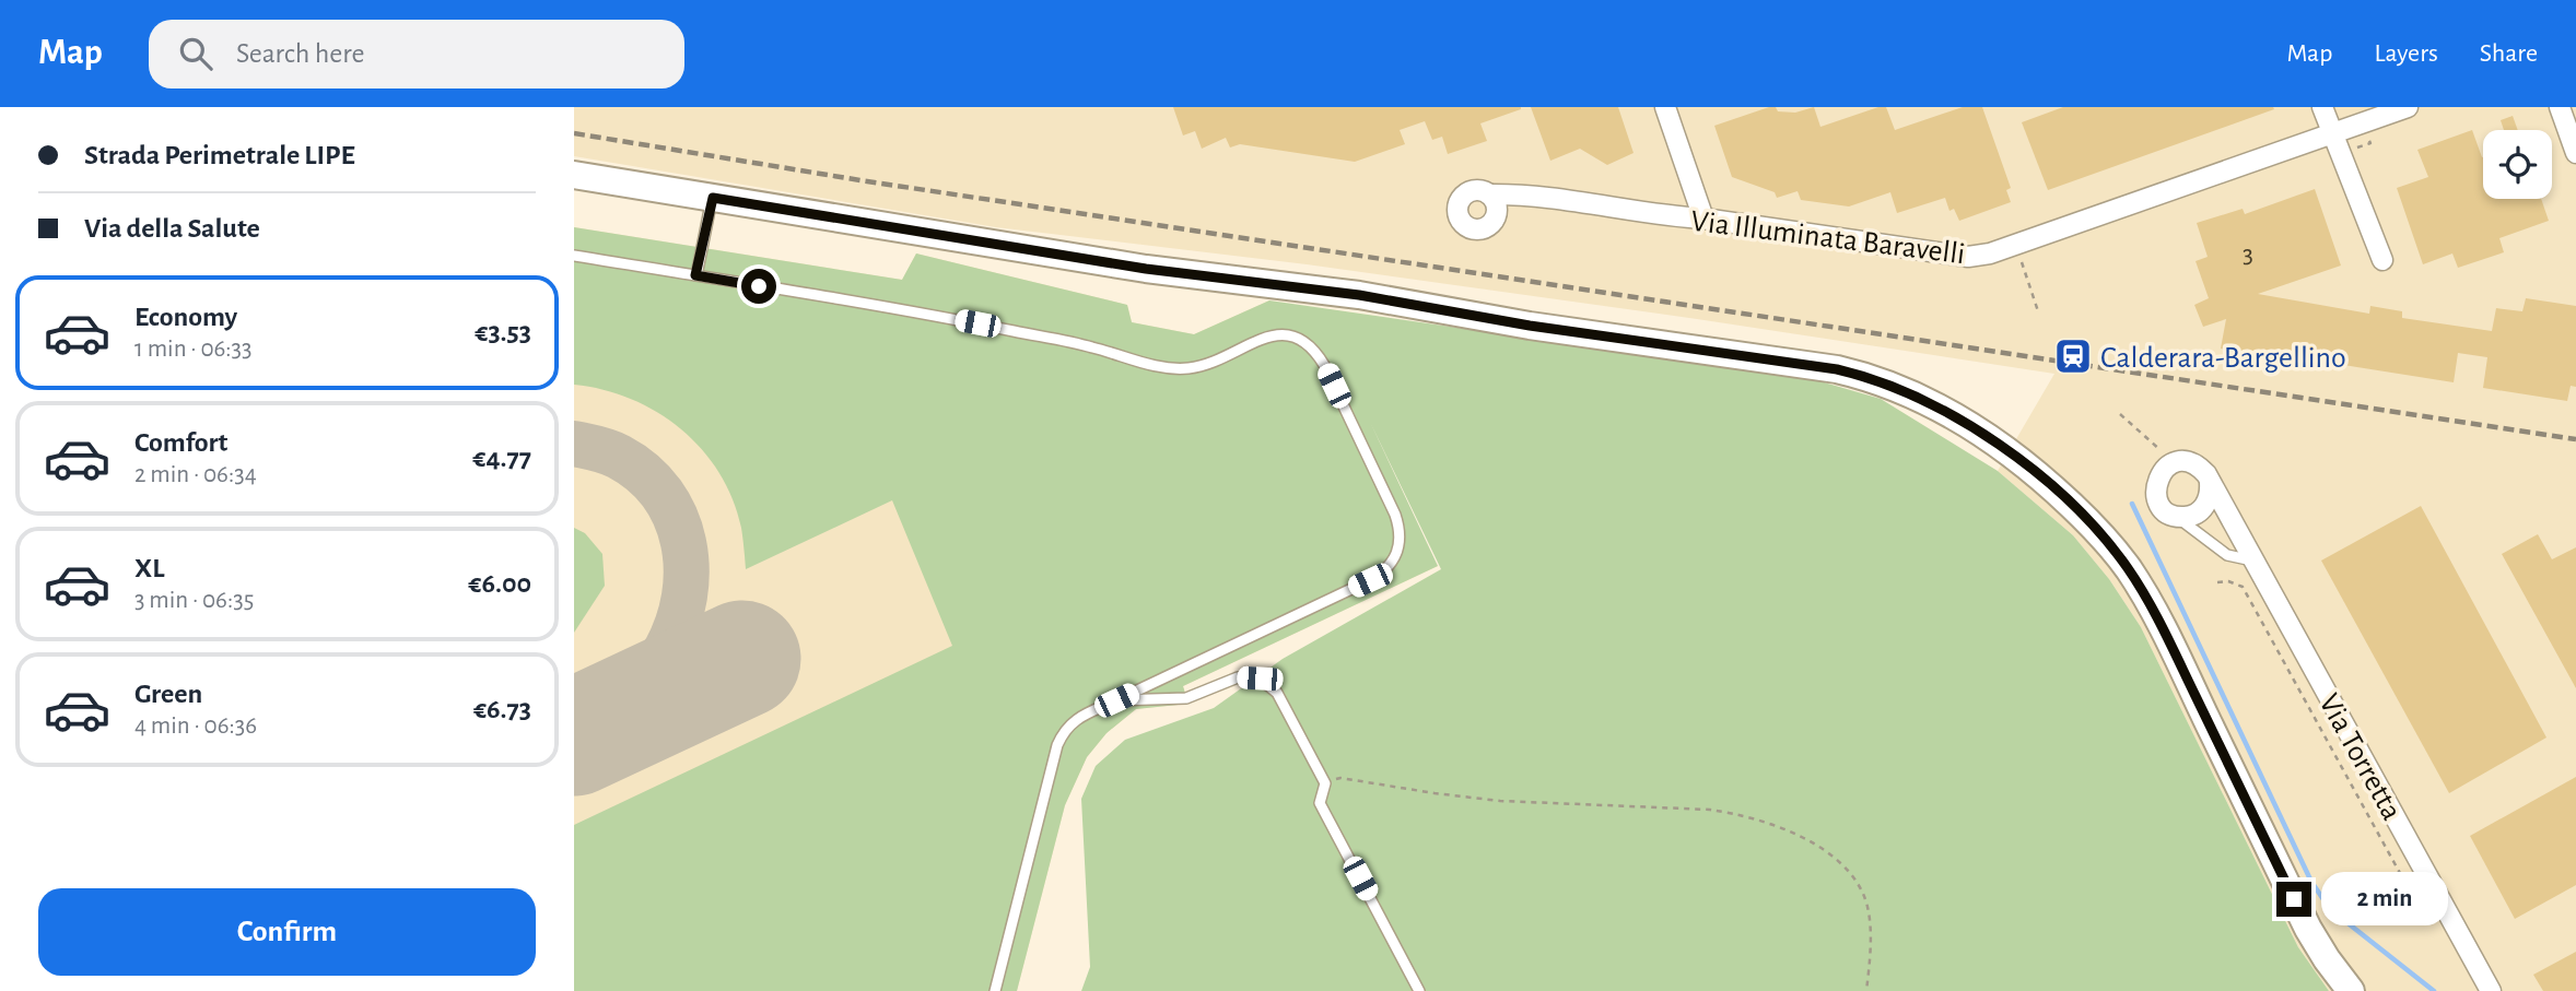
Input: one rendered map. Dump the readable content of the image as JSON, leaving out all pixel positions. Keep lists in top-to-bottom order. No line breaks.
{"streets":{"street":["Via Illuminata Baravelli","Via Torretta"]},"places":{"station":["Calderara-Bargellino"]},"house_numbers":["3"],"page":{"header":"Map","search":"Search here","nav":["Map","Layers","Share"],"banner":["Strada Perimetrale LIPE","Via della Salute"],"list":[{"name":"Economy","note":"1 min · 06:33","value":"€3.53"},{"name":"Comfort","note":"2 min · 06:34","value":"€4.77"},{"name":"XL","note":"3 min · 06:35","value":"€6.00"},{"name":"Green","note":"4 min · 06:36","value":"€6.73"}],"bubble":"2 min","buttons":"Confirm"}}
